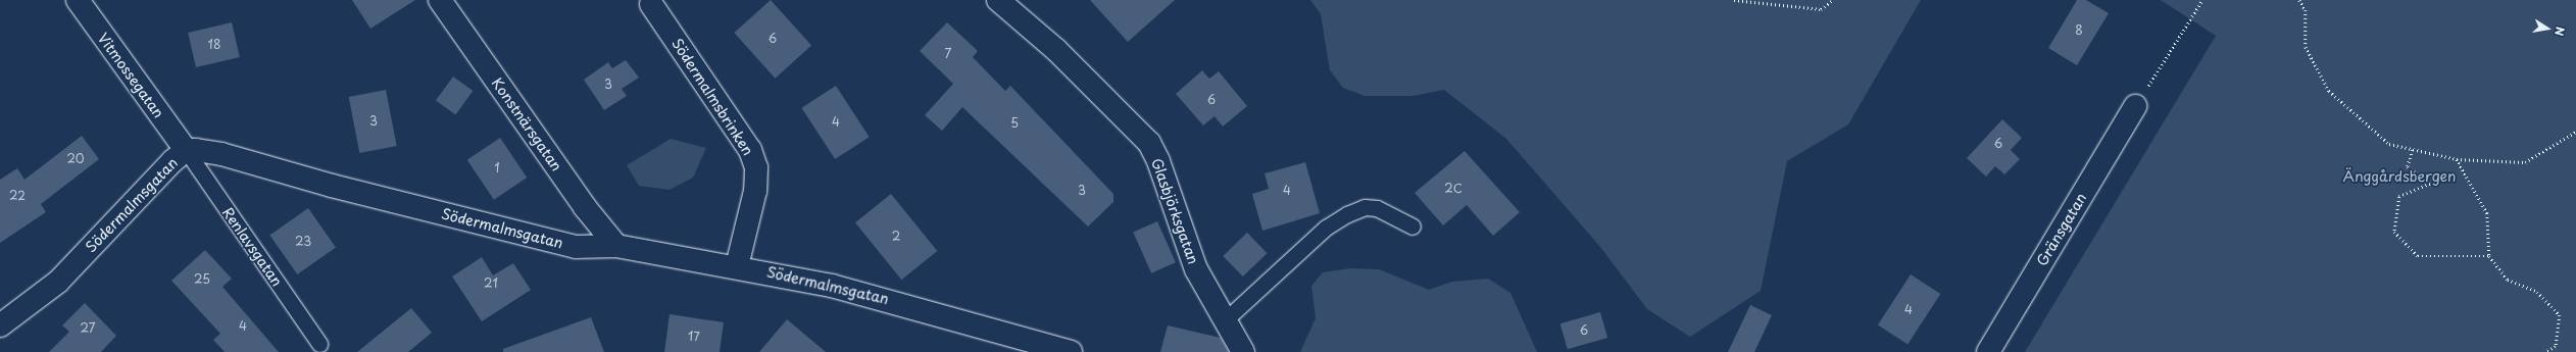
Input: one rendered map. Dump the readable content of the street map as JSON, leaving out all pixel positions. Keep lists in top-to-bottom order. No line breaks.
{"streets":{"street":["Vitmossegatan","Södermalmsbrinken","Konstnärsgatan","Södermalmsgatan","Glasbjörksgatan","Gränsgatan"],"lane":["Renlavsgatan"]},"crossings":[["Vitmossegatan","Södermalmsgatan"],["Vitmossegatan","Renlavsgatan"],["Södermalmsbrinken","Södermalmsgatan"],["Konstnärsgatan","Södermalmsgatan"],["Södermalmsgatan","Renlavsgatan"]],"parks":["Änggårdsbergen"],"house_numbers":["8","6","18","7","3","6","3","4","5","6","20","1","2C","3","4","22","2","23","25","21","4","4","27","6","17"],"north":"right"}
